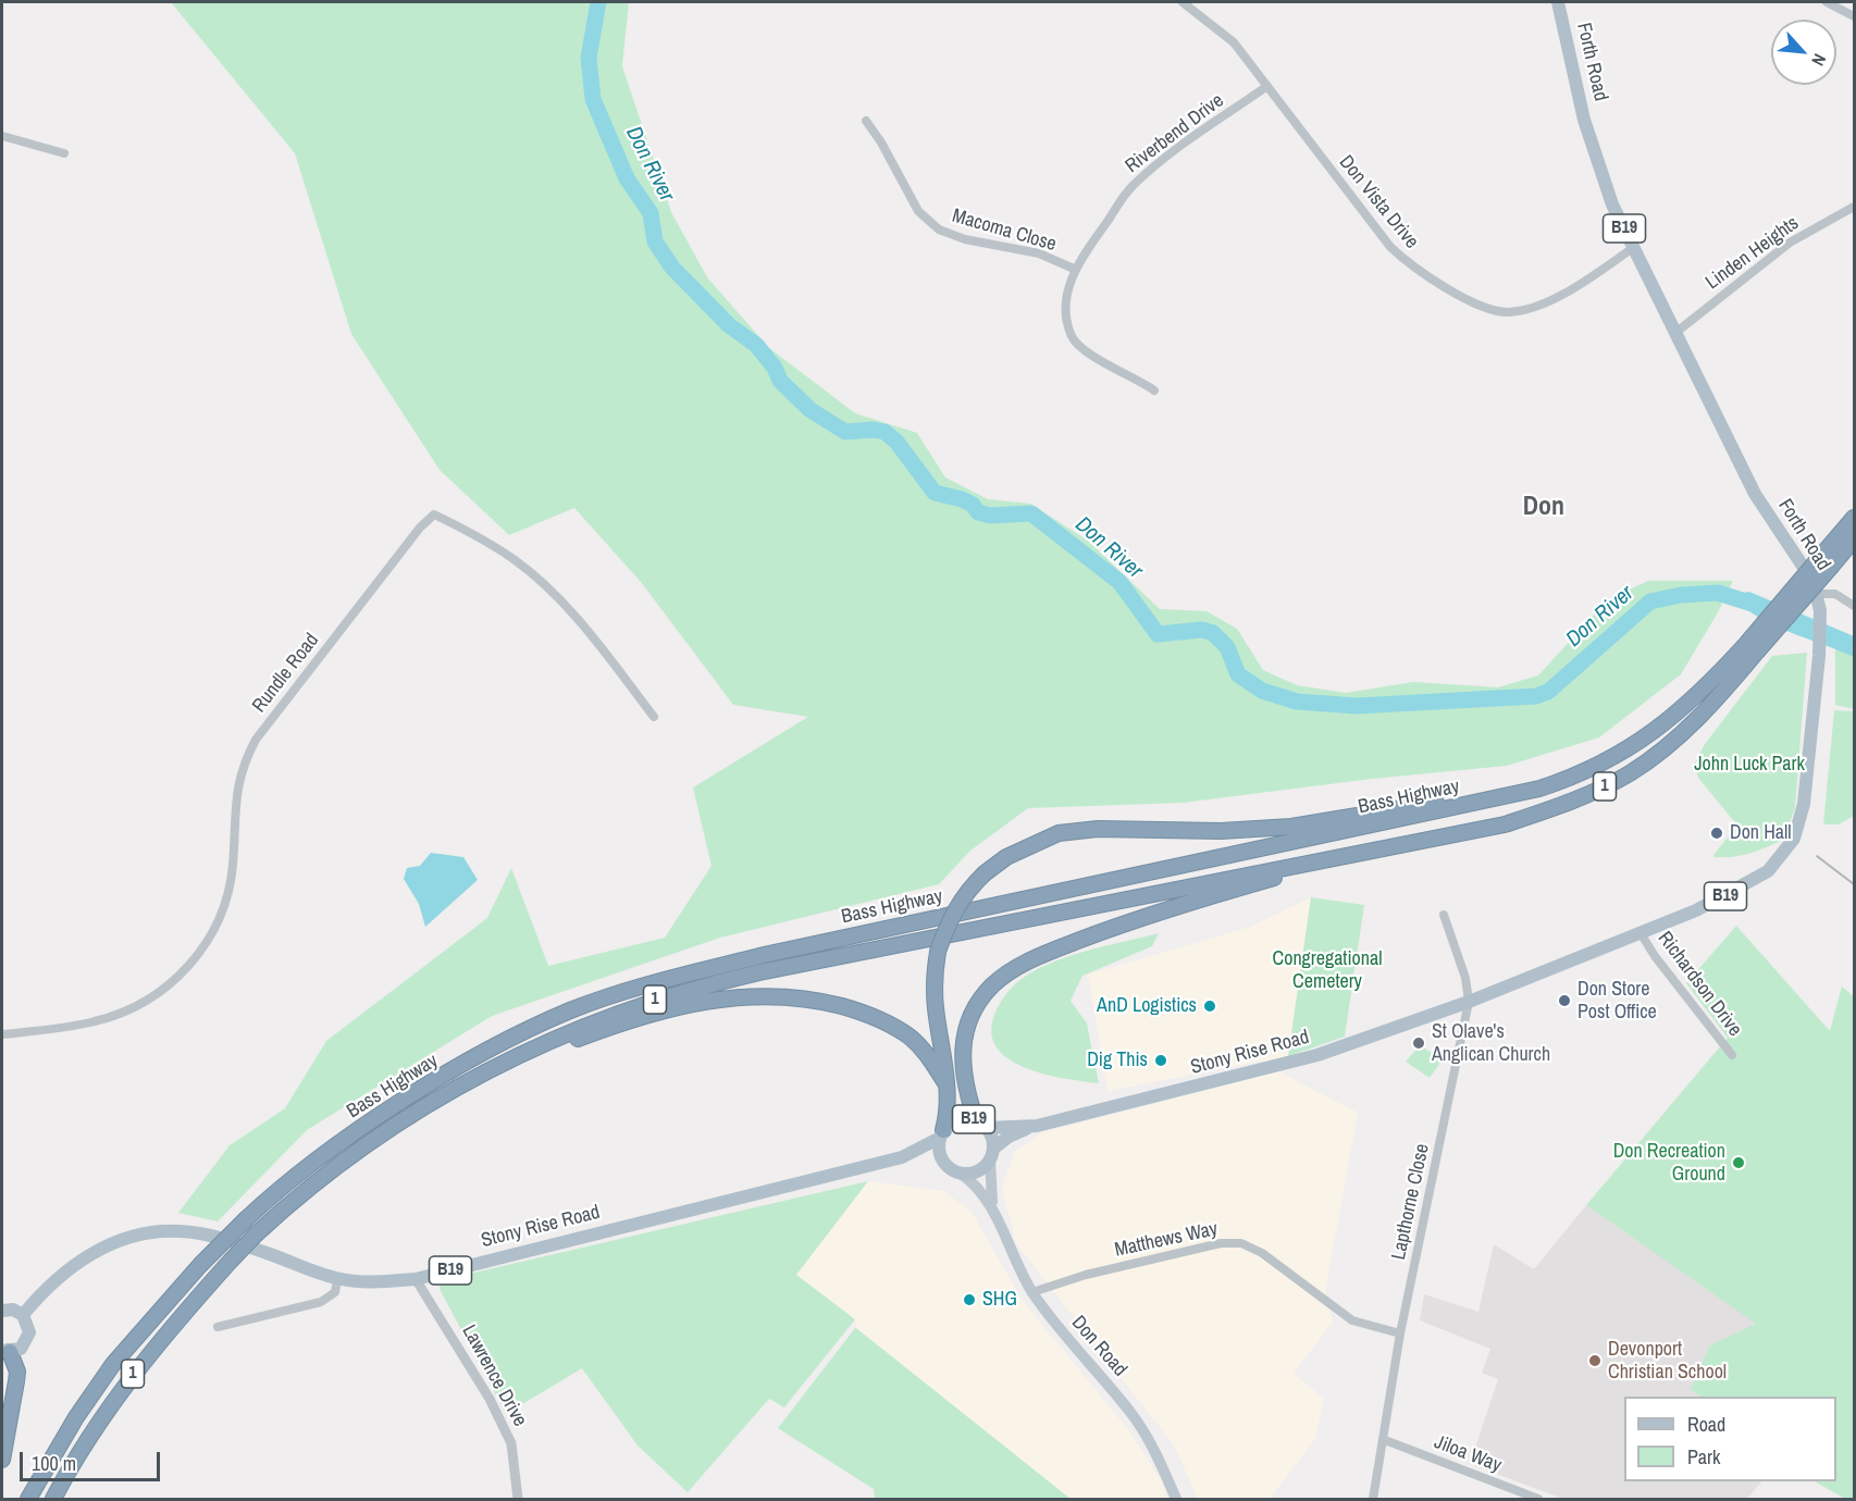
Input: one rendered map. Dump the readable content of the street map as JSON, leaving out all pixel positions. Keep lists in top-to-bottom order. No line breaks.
{"streets":{"highway":["1","Bass Highway"],"main road":["Forth Road","B19","Stony Rise Road","Don Road"],"street":["Riverbend Drive","Don Vista Drive","Macoma Close","Linden Heights","Rundle Road","Richardson Drive","Lapthorne Close","Matthews Way","Lawrence Drive","Jiloa Way"]},"crossings":[["Forth Road","Don Vista Drive"],["Forth Road","Linden Heights"],["Forth Road","Richardson Drive"],["Forth Road","Stony Rise Road"],["Forth Road","Lapthorne Close"],["Riverbend Drive","Don Vista Drive"],["Riverbend Drive","Macoma Close"],["B19","Stony Rise Road"],["B19","Don Road"],["Stony Rise Road","Lapthorne Close"],["Stony Rise Road","Don Road"],["Stony Rise Road","Lawrence Drive"],["Lapthorne Close","Matthews Way"],["Lapthorne Close","Jiloa Way"],["Matthews Way","Don Road"]],"districts":["Don"],"water":["Don River"],"parks":["John Luck Park","Congregational Cemetery"],"places":["Don Hall","Don Store Post Office","AnD Logistics","St Olave's Anglican Church","Dig This","Don Recreation Ground","SHG","Devonport Christian School"],"legend":["Road","Park"],"scale_bar":"100 m","north":"bottom right"}
